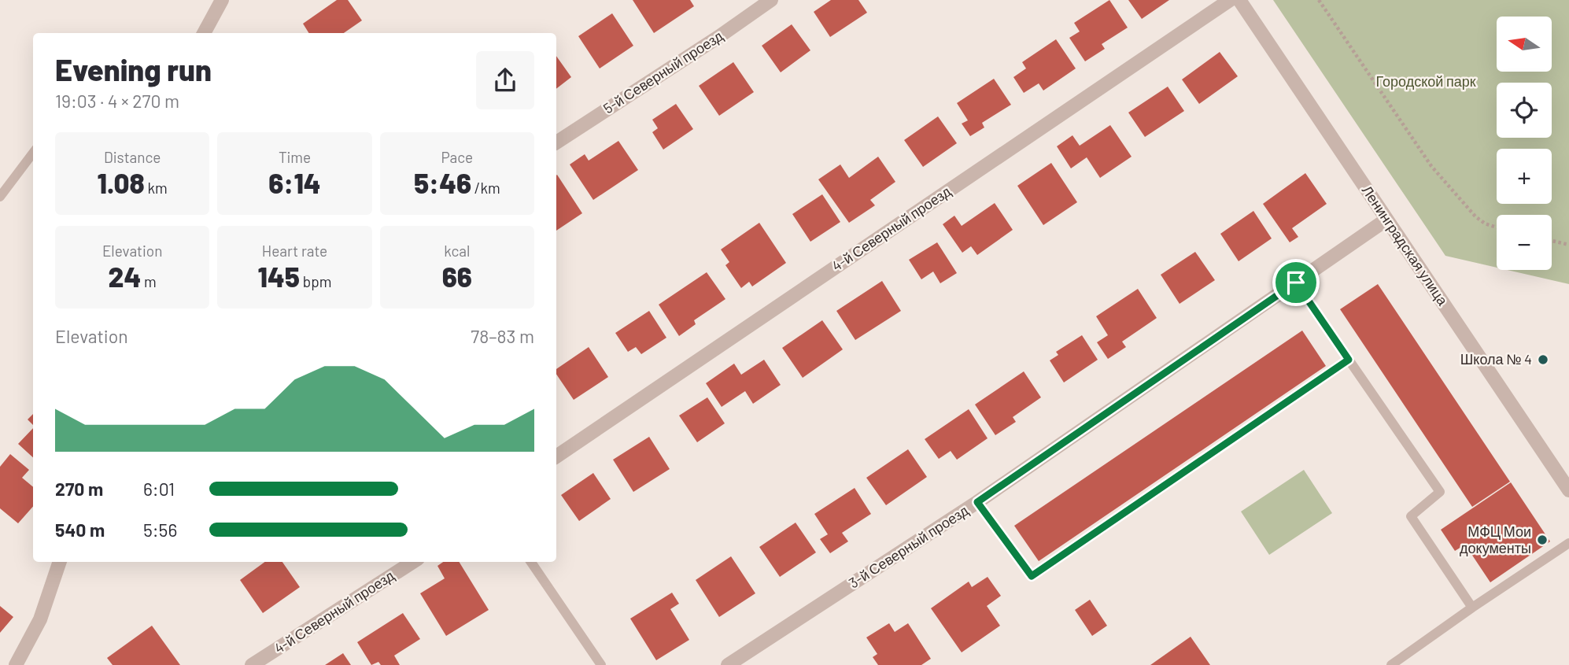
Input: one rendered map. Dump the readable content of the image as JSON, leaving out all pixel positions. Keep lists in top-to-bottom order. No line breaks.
{"streets":{"street":["5-й Северный проезд","4-й Северный проезд","Ленинградская улица","3-й Северный проезд"]},"crossings":[["Ленинградская улица","3-й Северный проезд"]],"parks":["Городской парк"],"places":["Школа № 4","МФЦ Мои документы"],"north":"left","page":{"map_buttons":["+","−"],"heading":["Evening run","19:03 · 4 × 270 m"],"stats":[["Distance","1.08 km"],["Time","6:14"],["Pace","5:46 /km"],["Elevation","24 m"],["Heart rate","145 bpm"],["kcal","66"]],"chart":["Elevation","78–83 m"],"list":[{"name":"270 m","note":"6:01"},{"name":"540 m","note":"5:56"}]}}
